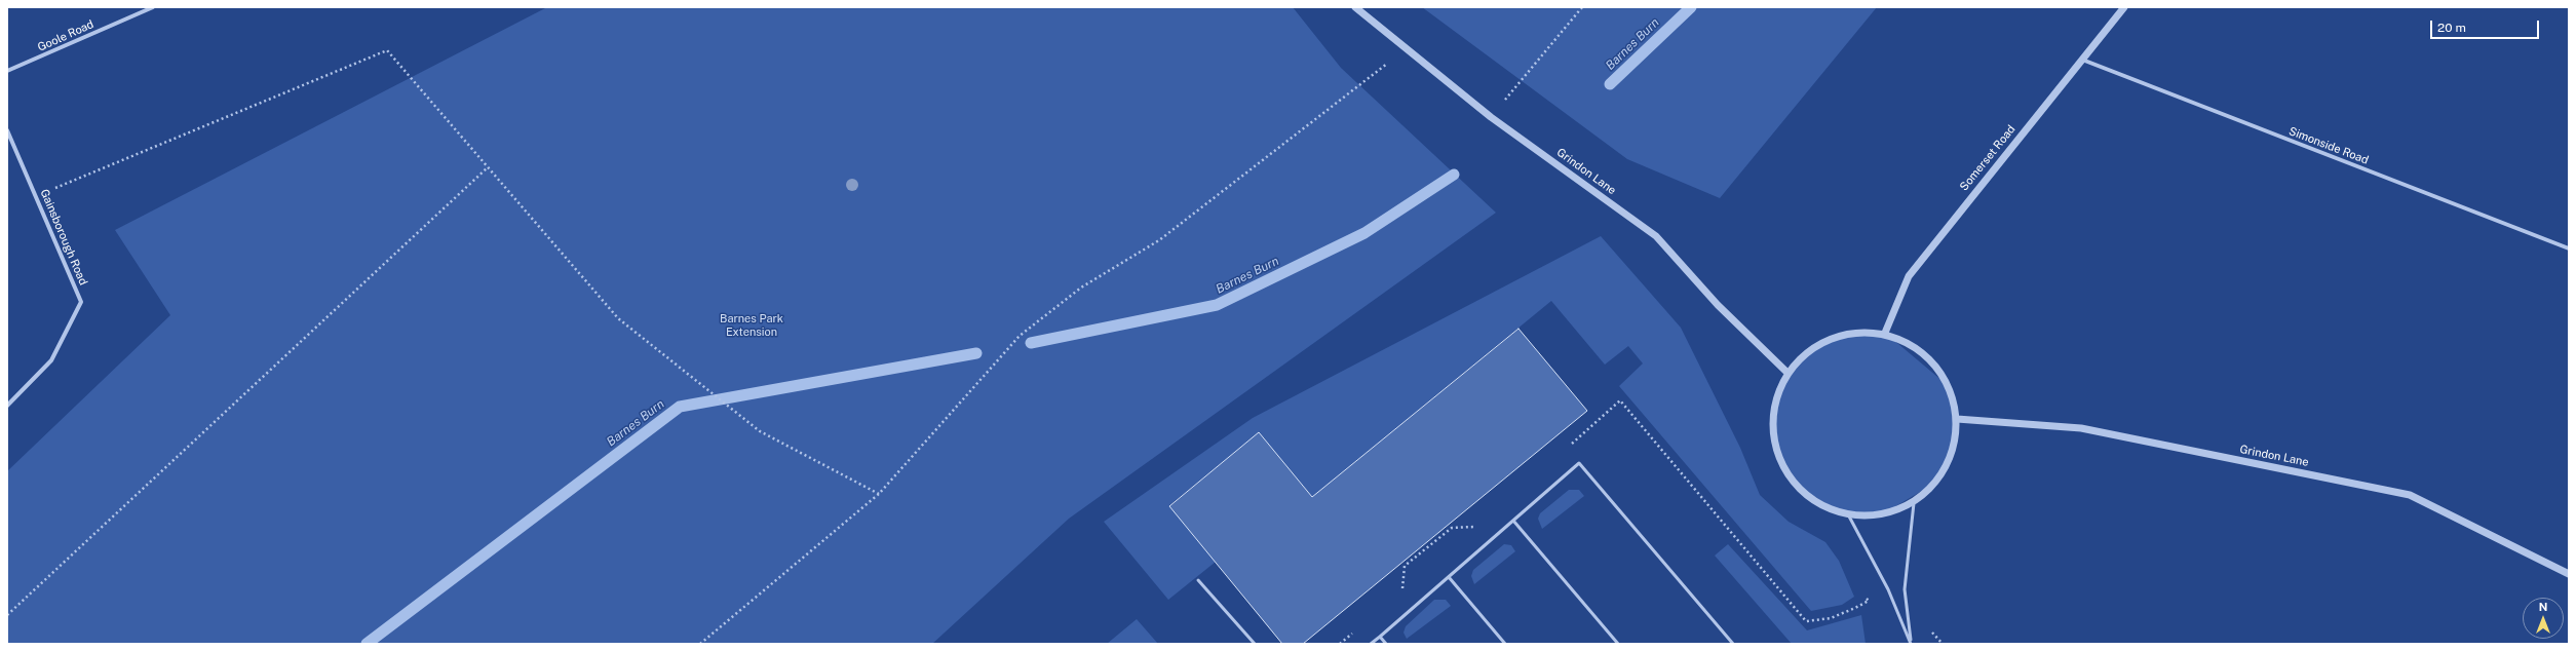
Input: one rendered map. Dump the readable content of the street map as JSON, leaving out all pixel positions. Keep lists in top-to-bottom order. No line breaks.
{"streets":{"street":["Goole Road","Simonside Road","Somerset Road","Grindon Lane","Gainsborough Road"]},"crossings":[["Simonside Road","Somerset Road"]],"water":["Barnes Burn"],"parks":["Barnes Park Extension"],"scale_bar":"20 m","north":"top"}
